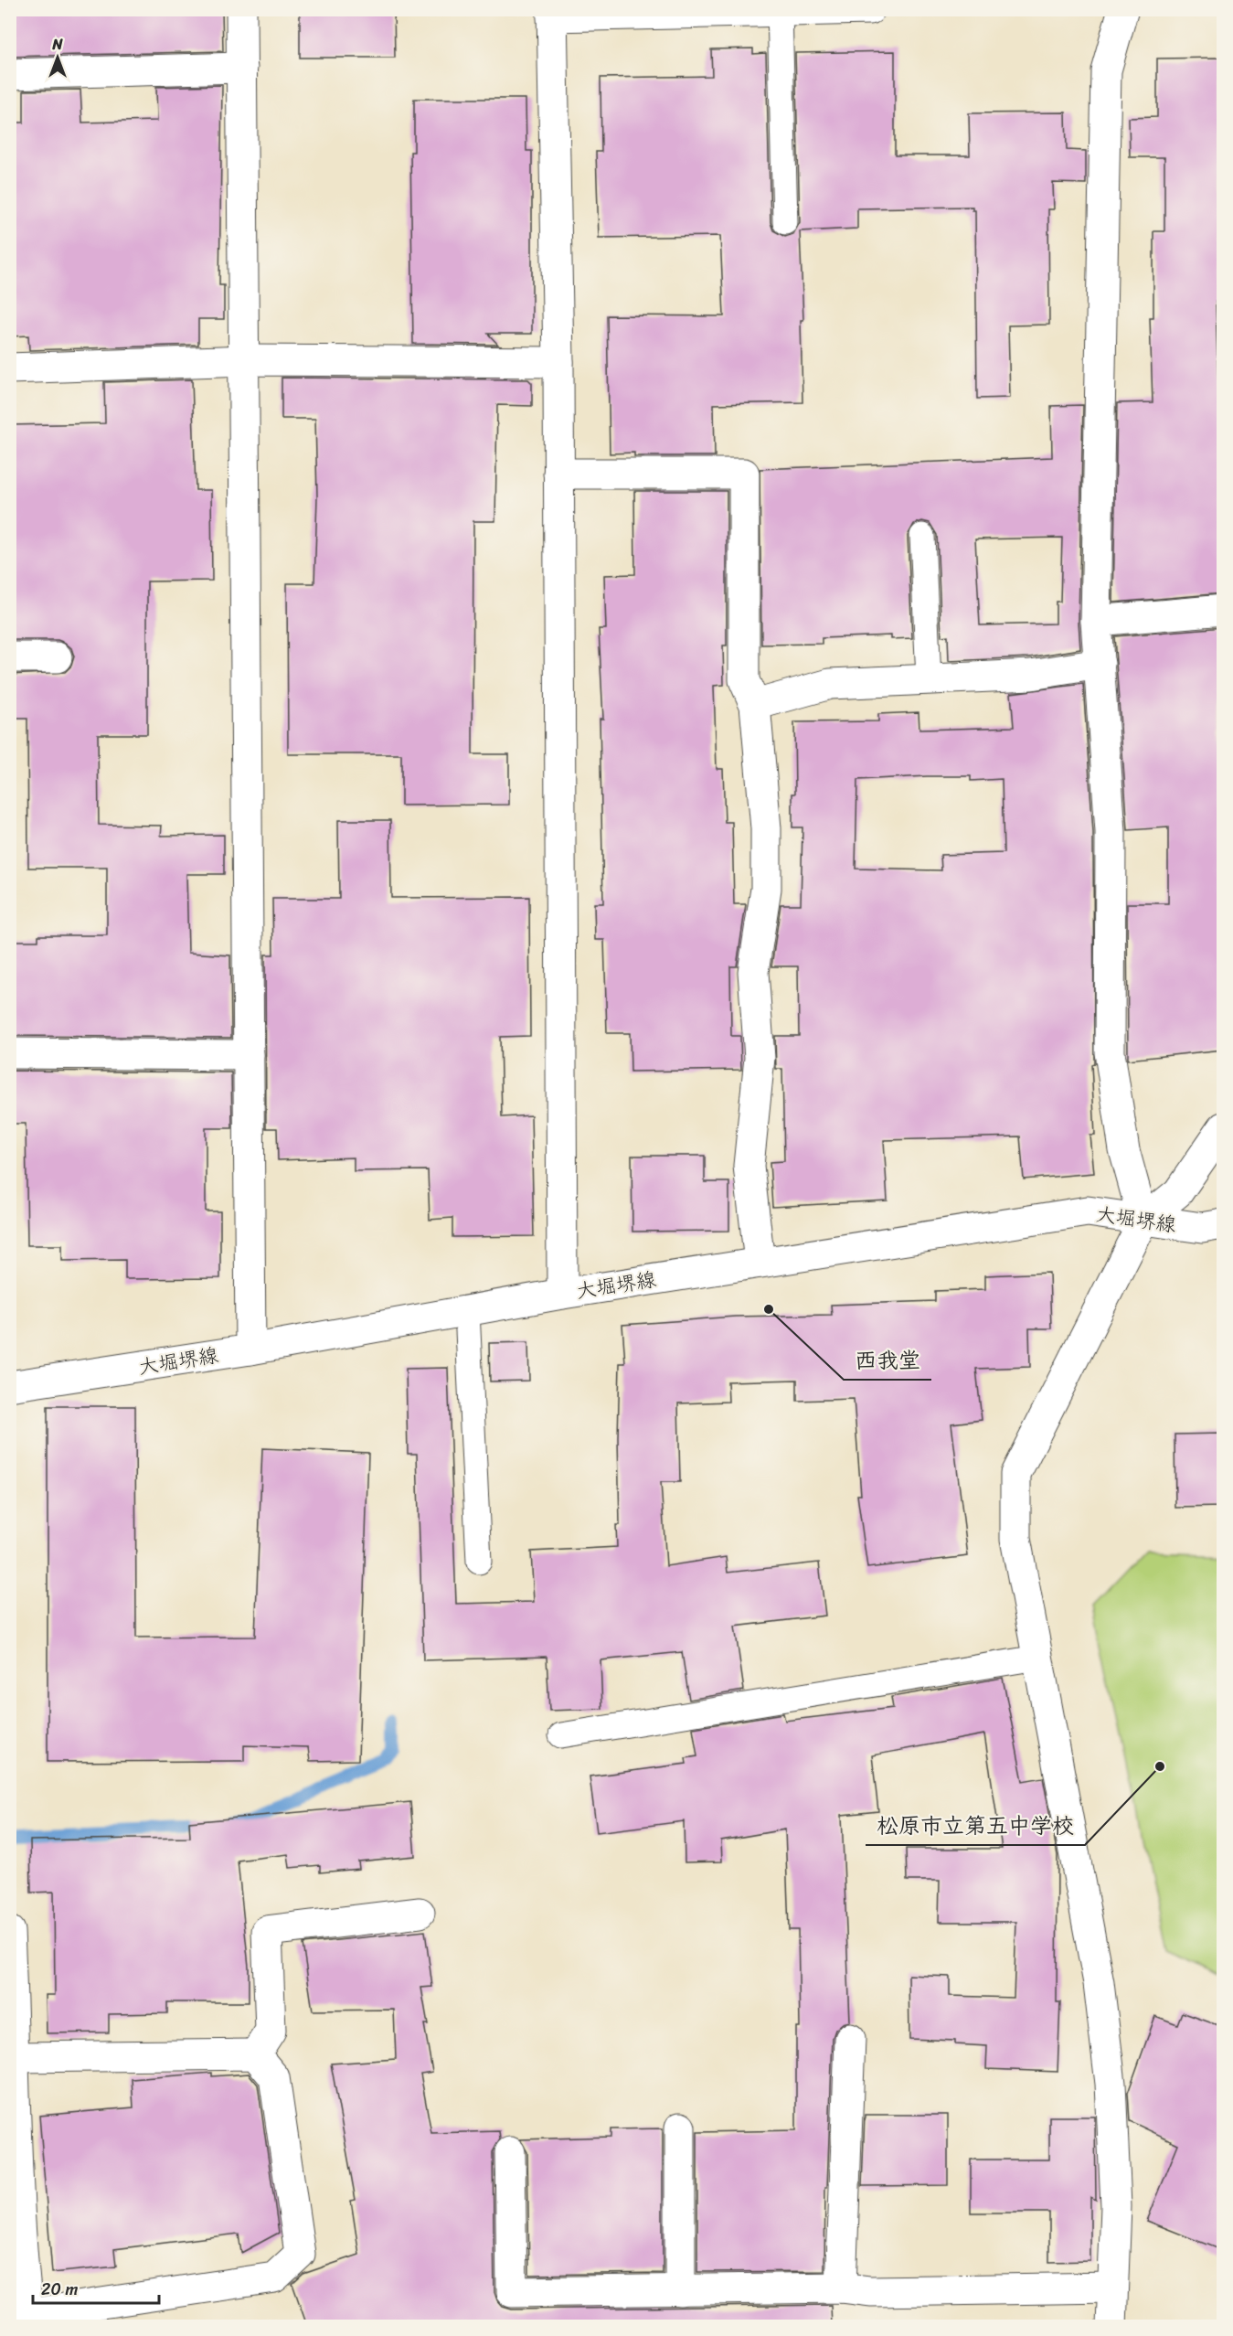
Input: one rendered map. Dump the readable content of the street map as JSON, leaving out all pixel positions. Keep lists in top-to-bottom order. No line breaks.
{"streets":{"street":["大堀堺線"]},"places":["西我堂","松原市立第五中学校"],"scale_bar":"20 m","north":"top"}
